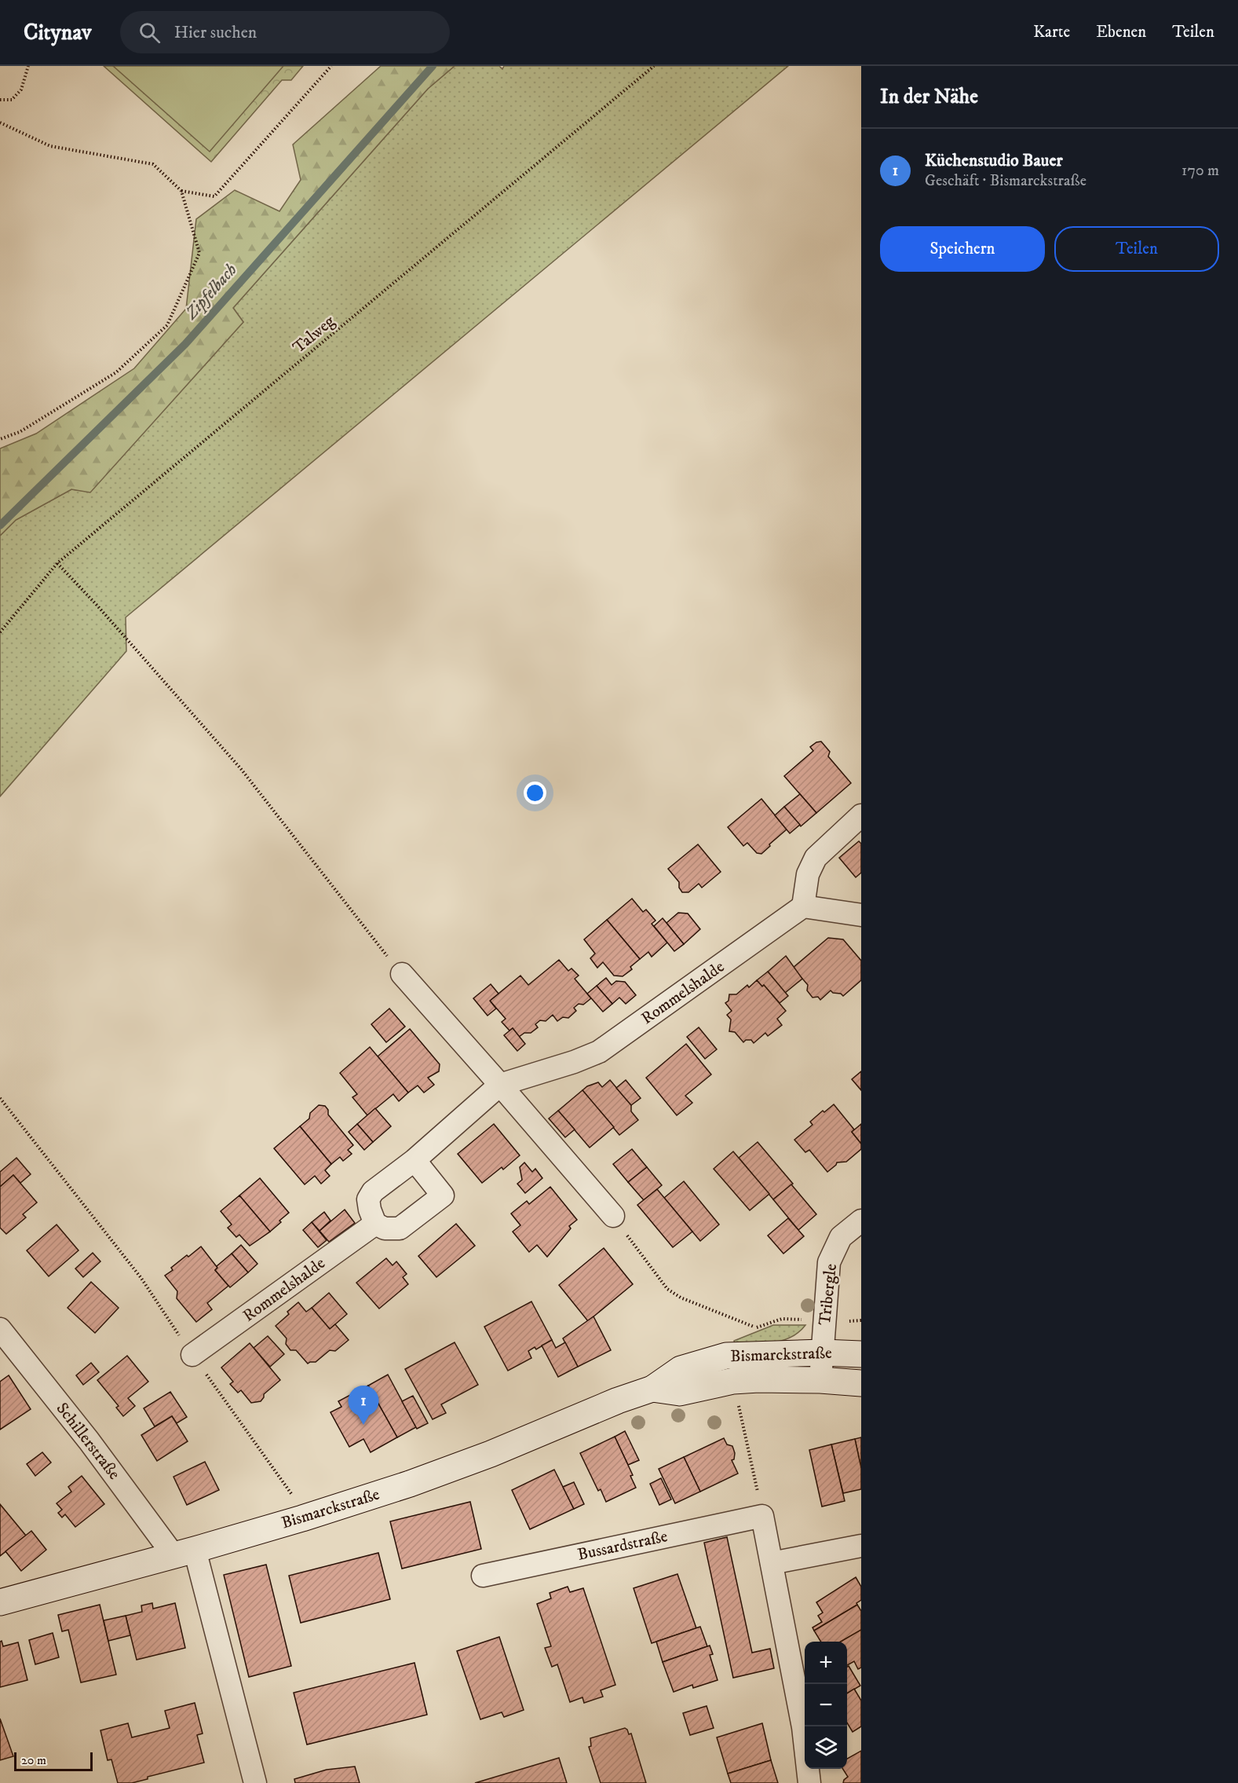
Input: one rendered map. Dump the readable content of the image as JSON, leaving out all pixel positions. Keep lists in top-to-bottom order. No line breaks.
{"streets":{"street":["Rommelshalde","Tribergle","Bismarckstraße","Schillerstraße","Bussardstraße"],"path":["Talweg"]},"crossings":[["Tribergle","Bismarckstraße"],["Bismarckstraße","Schillerstraße"]],"water":["Zipfelbach"],"scale_bar":"20 m","page":{"header":"Citynav","search":"Hier suchen","nav":["Karte","Ebenen","Teilen"],"heading":"In der Nähe","list":[{"mark":"1","name":"Küchenstudio Bauer","note":"Geschäft · Bismarckstraße","value":"170 m"}],"buttons":["Speichern","Teilen"],"pins":"1","map_buttons":["+","−"],"scale":"20 m"}}
